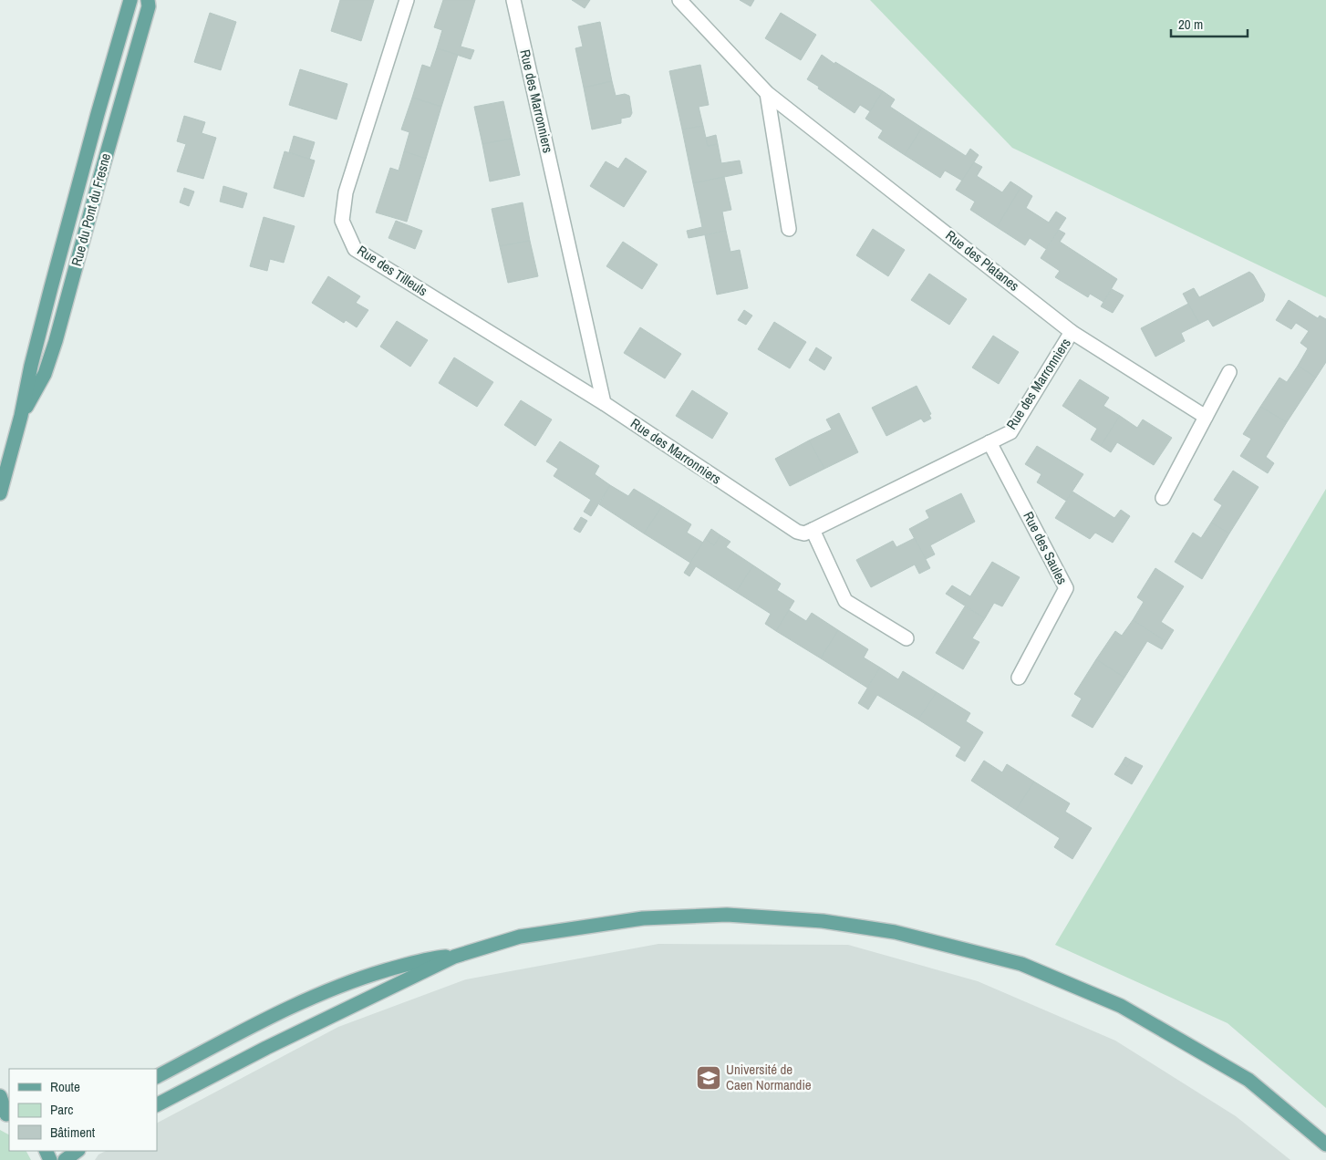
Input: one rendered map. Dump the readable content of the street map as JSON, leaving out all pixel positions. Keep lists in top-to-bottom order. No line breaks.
{"streets":{"main road":["Rue du Pont du Fresne"],"street":["Rue des Marronniers","Rue des Platanes","Rue des Tilleuls","Rue des Saules"]},"crossings":[["Rue des Marronniers","Rue des Platanes"],["Rue des Marronniers","Rue des Tilleuls"],["Rue des Marronniers","Rue des Saules"]],"places":{"school or university":["Université de Caen Normandie"]},"legend":["Route","Parc","Bâtiment"],"scale_bar":"20 m"}
